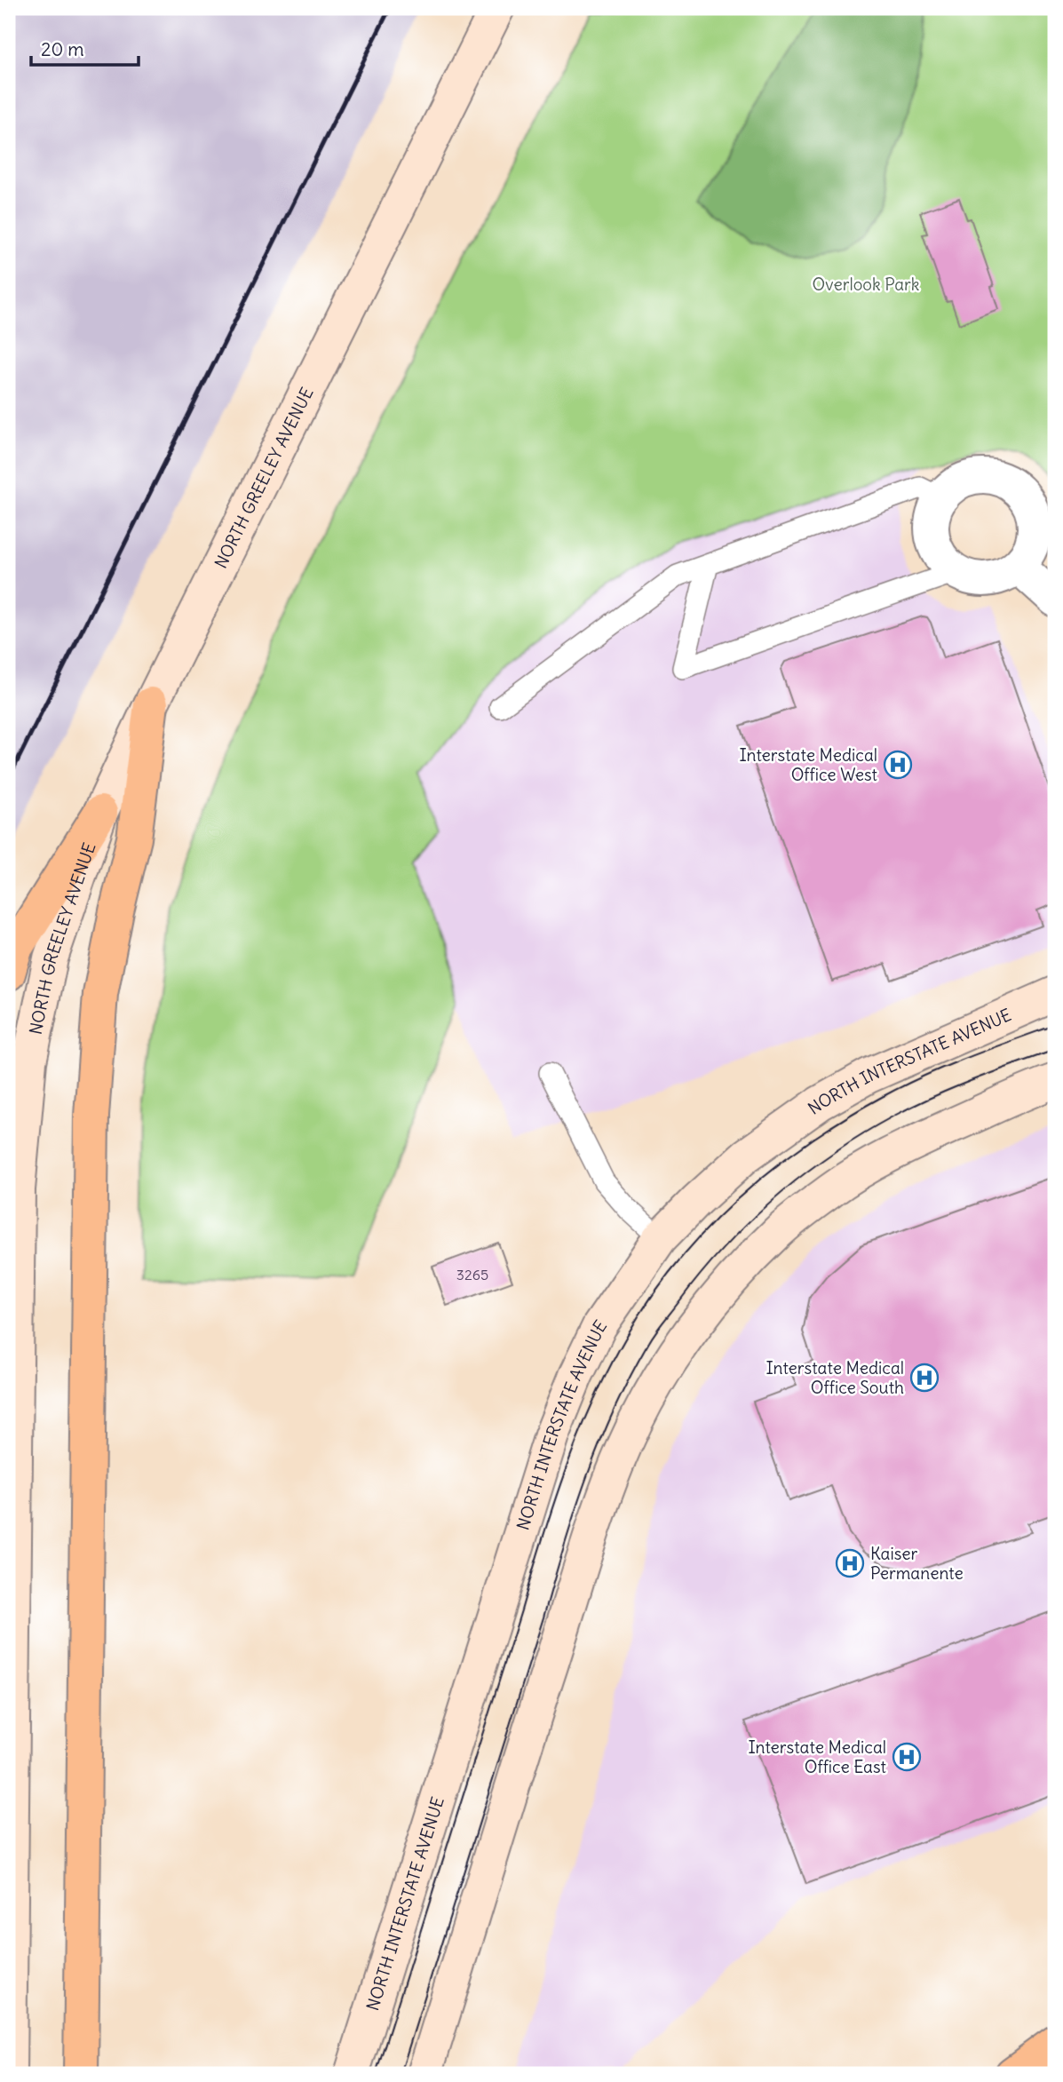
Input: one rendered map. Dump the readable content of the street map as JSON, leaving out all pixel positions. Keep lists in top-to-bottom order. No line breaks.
{"streets":{"street":["NORTH GREELEY AVENUE","NORTH INTERSTATE AVENUE"]},"parks":["Overlook Park"],"places":{"hospital":["Interstate Medical Office West","Interstate Medical Office South","Kaiser Permanente","Interstate Medical Office East"]},"house_numbers":["3265"],"scale_bar":"20 m"}
